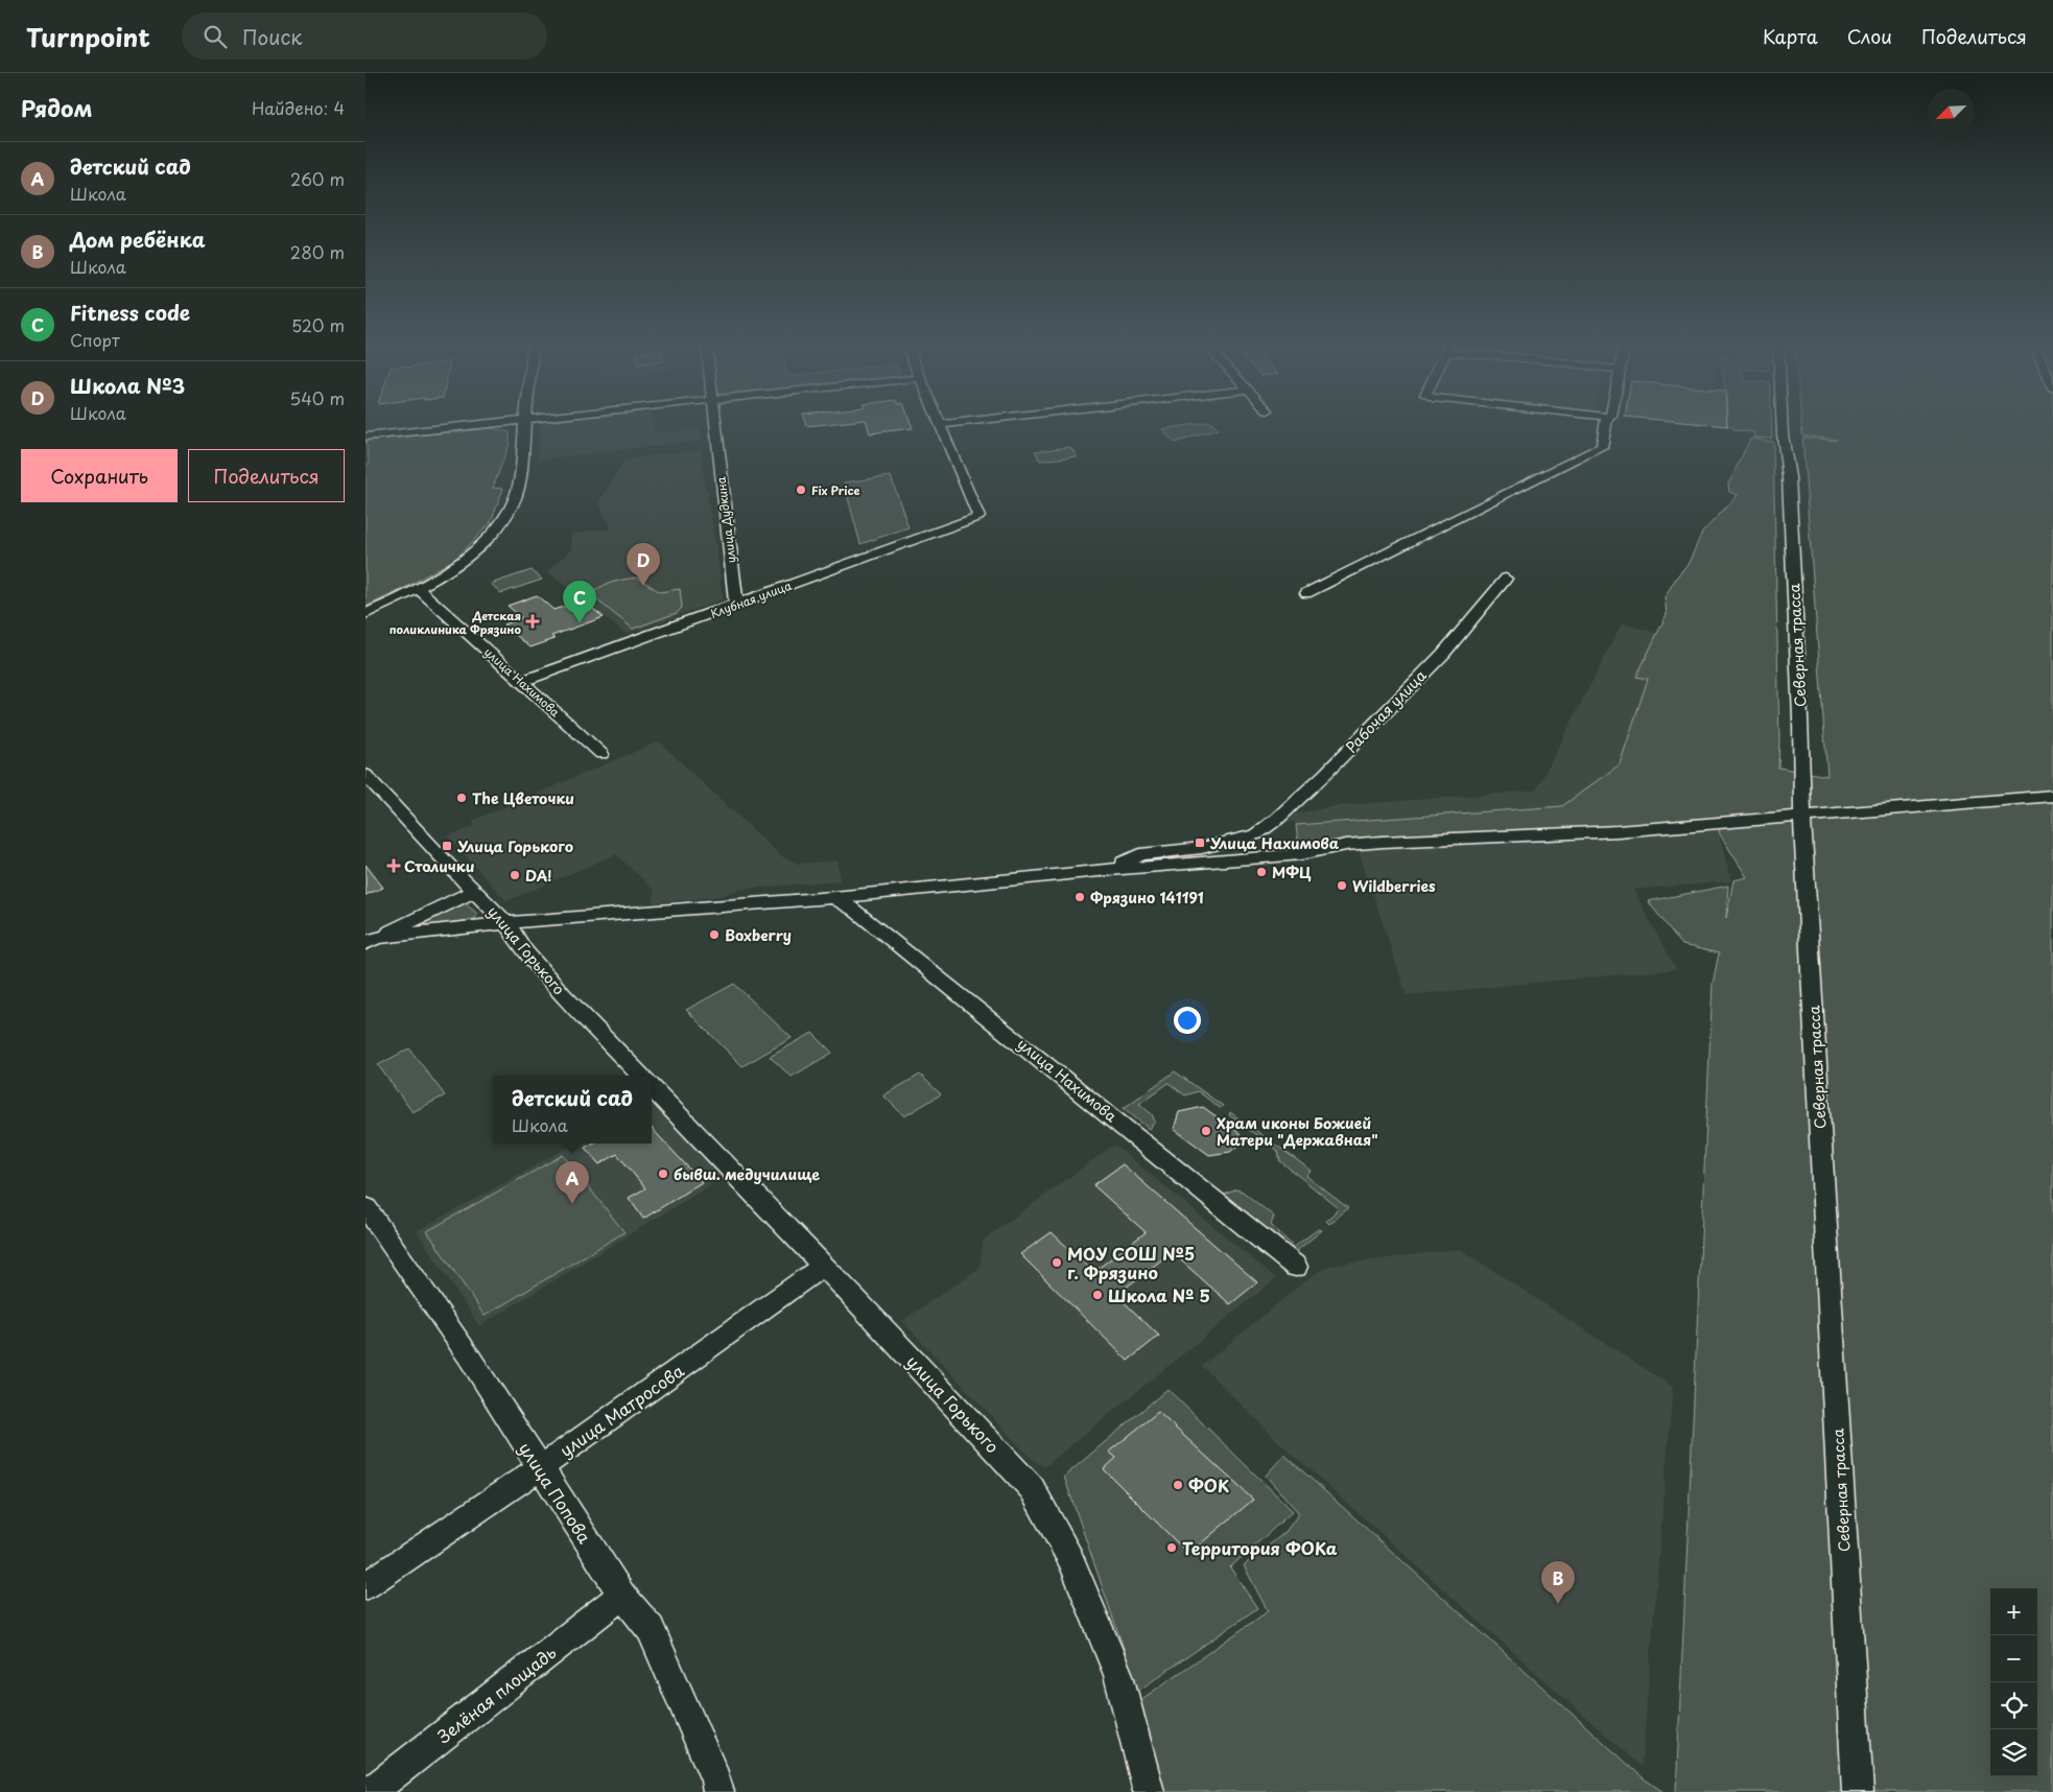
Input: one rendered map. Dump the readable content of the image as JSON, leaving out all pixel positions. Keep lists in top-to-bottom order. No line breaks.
{"streets":{"street":["улица Дудкина","Клубная улица","Северная трасса","улица Нахимова","Рабочая улица","улица Горького","улица Матросова","улица Попова","Зелёная площадь"]},"crossings":[["улица Дудкина","Клубная улица"],["Клубная улица","улица Нахимова"],["улица Горького","улица Матросова"],["улица Матросова","улица Попова"],["улица Попова","Зелёная площадь"]],"places":{"other":["Fix Price","The Цветочки","МФЦ","DA!","Wildberriеs","Фрязино 141191","Boxberry","Храм иконы Божией Матери \"Державная\"","бывш. медучилище","МОУ СОШ №5 г. Фрязино","Школа № 5","ФОК","Территория ФОКа"],"health":["Детская поликлиника Фрязино","Столички"],"transit":["Улица Нахимова","Улица Горького"]},"north":"bottom left","page":{"header":"Turnpoint","search":"Поиск","nav":["Карта","Слои","Поделиться"],"heading":["Рядом","Найдено: 4"],"list":[{"mark":"A","name":"детский сад","note":"Школа","value":"260 m"},{"mark":"B","name":"Дом ребёнка","note":"Школа","value":"280 m"},{"mark":"C","name":"Fitness code","note":"Спорт","value":"520 m"},{"mark":"D","name":"Школа №3","note":"Школа","value":"540 m"}],"buttons":["Сохранить","Поделиться"],"pins":["D","C","A","B"],"popup":["детский сад","Школа"],"map_buttons":["+","−"]}}
